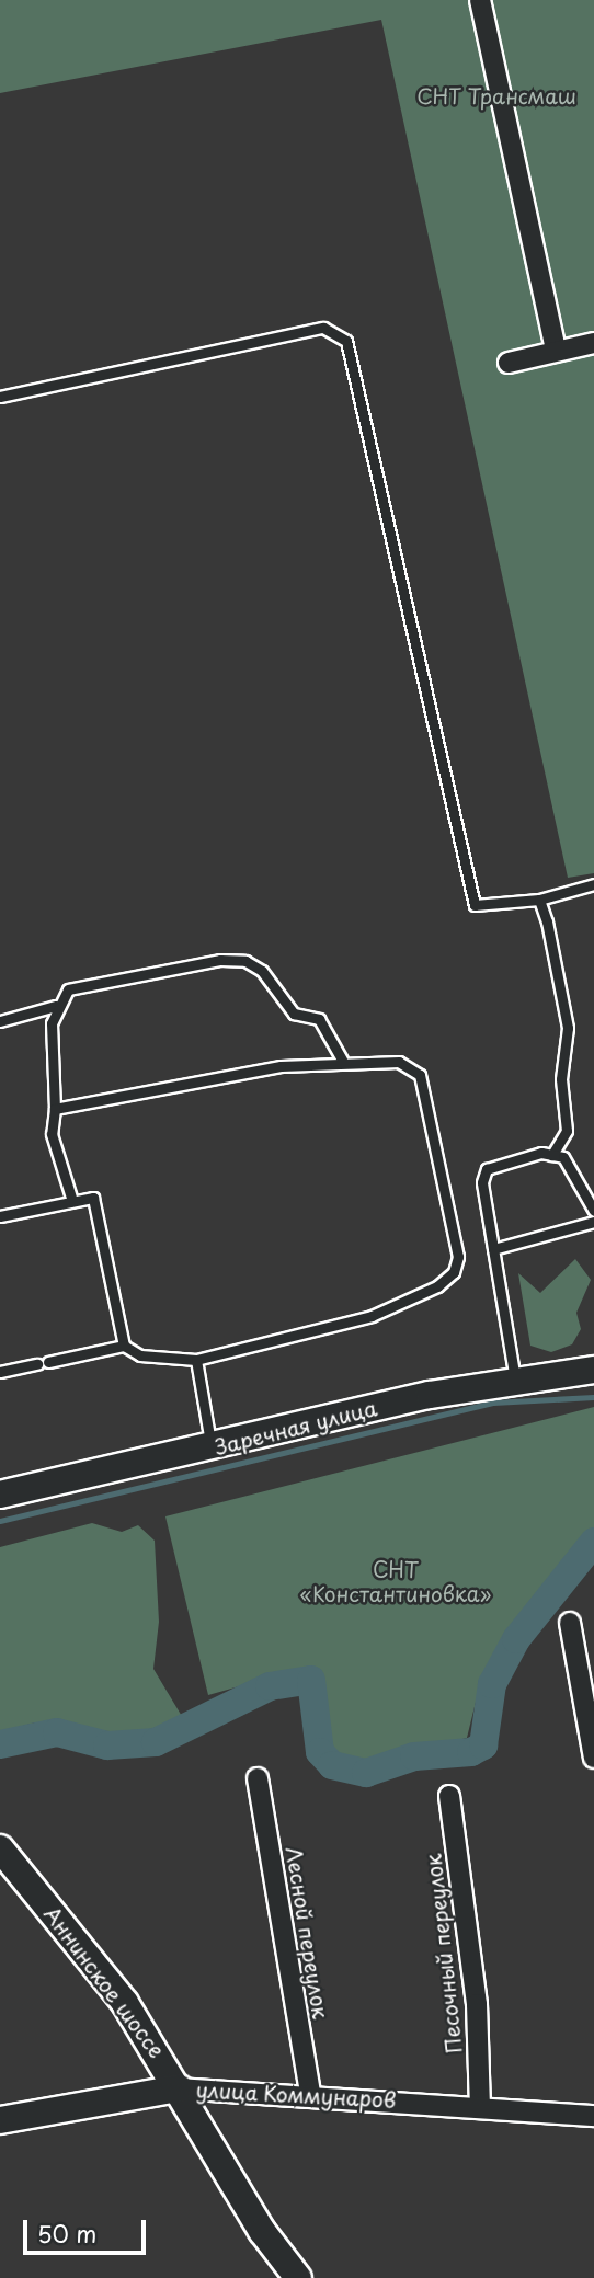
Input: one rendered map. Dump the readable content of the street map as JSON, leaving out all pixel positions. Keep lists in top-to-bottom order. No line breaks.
{"streets":{"street":["Заречная улица","Лесной переулок","Песочный переулок","Аннинское шоссе","улица Коммунаров"]},"crossings":[["Лесной переулок","улица Коммунаров"],["Песочный переулок","улица Коммунаров"],["Аннинское шоссе","улица Коммунаров"]],"parks":["СНТ Трансмаш","СНТ «Константиновка»"],"scale_bar":"50 m"}
